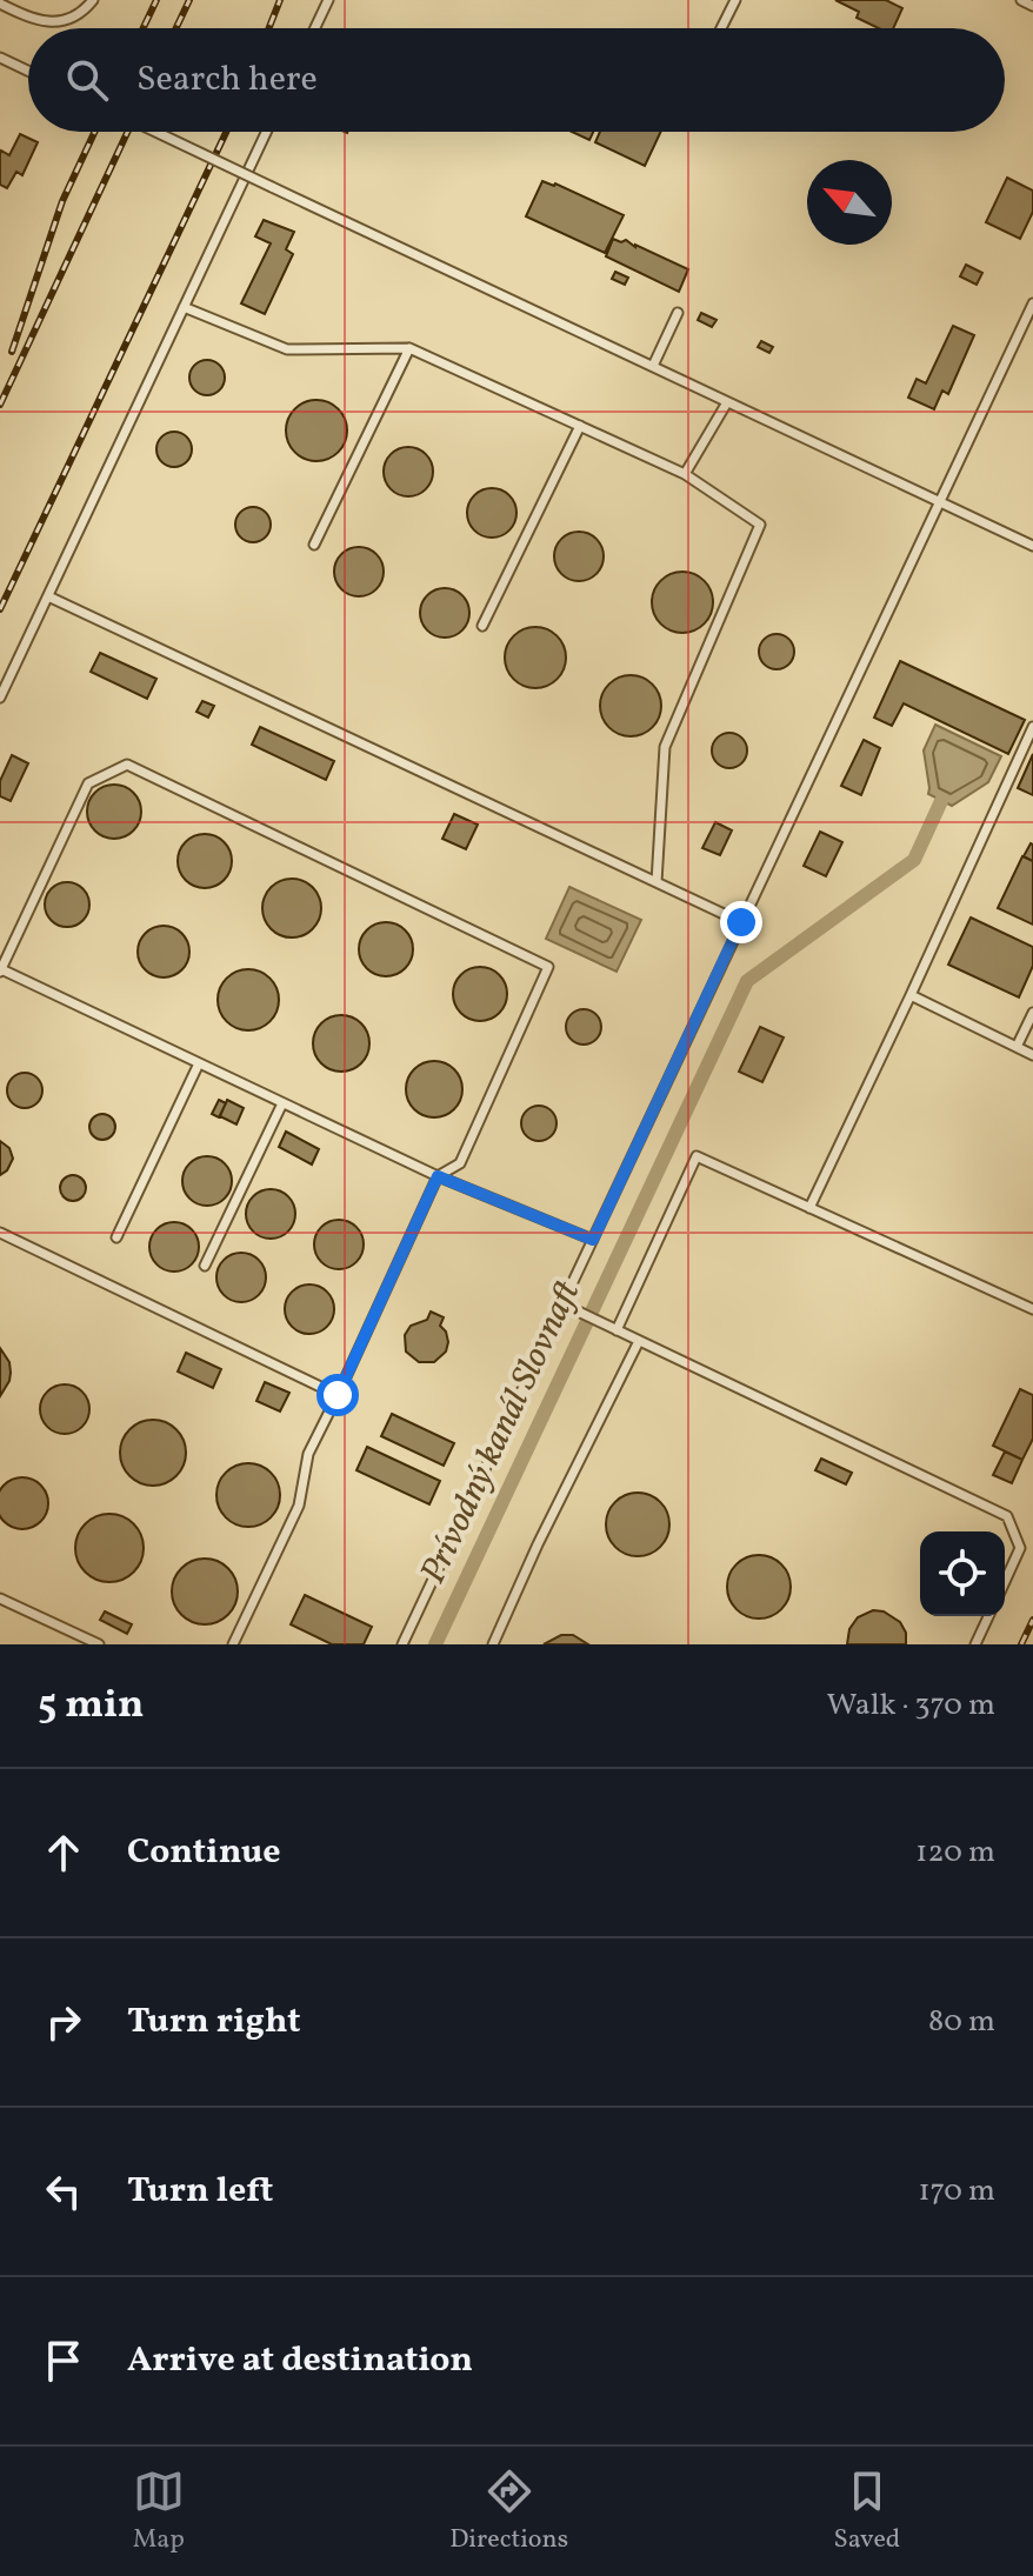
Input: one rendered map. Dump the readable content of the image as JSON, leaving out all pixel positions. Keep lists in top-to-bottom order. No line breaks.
{"water":["Prívodný kanál Slovnaft"],"north":"top left","page":{"search":"Search here","heading":["5 min","Walk · 370 m"],"list":[["Continue","120 m"],["Turn right","80 m"],["Turn left","170 m"],"Arrive at destination"],"nav":["Map","Directions","Saved"]}}
